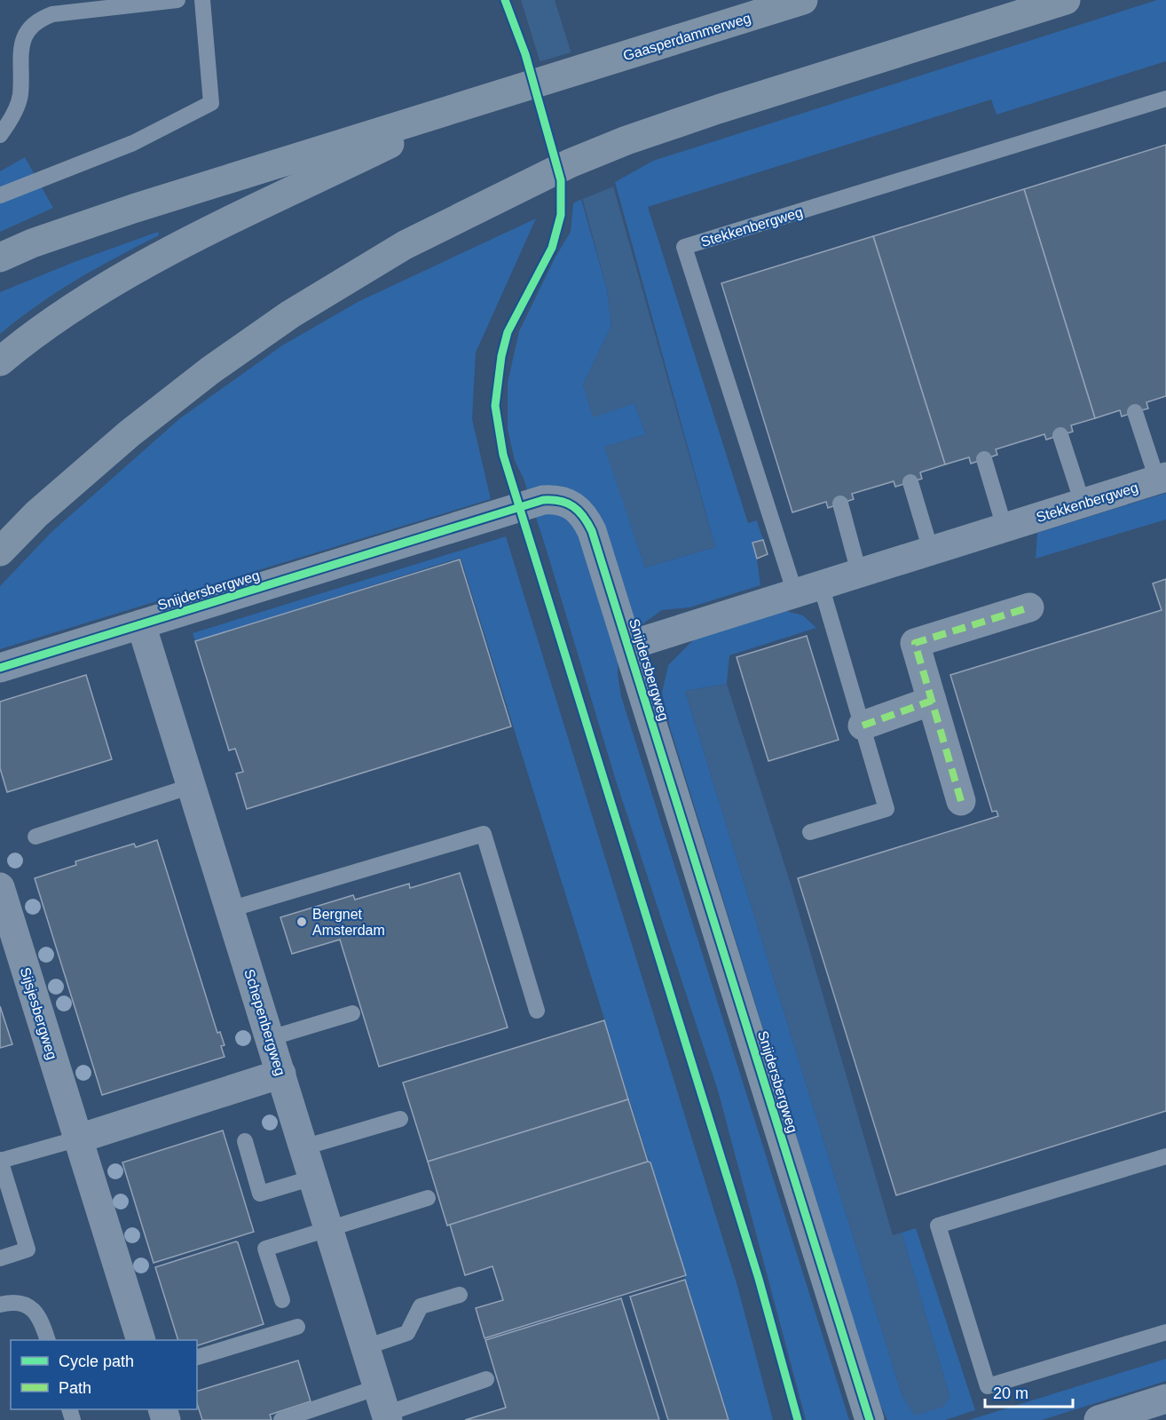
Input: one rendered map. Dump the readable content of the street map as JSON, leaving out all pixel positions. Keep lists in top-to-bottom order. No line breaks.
{"streets":{"highway":["Gaasperdammerweg"],"street":["Stekkenbergweg","Snijdersbergweg","Sijsjesbergweg","Schepenbergweg"]},"crossings":[["Stekkenbergweg","Snijdersbergweg"],["Snijdersbergweg","Schepenbergweg"]],"places":["Bergnet Amsterdam"],"legend":["Cycle path","Path"],"scale_bar":"20 m"}
